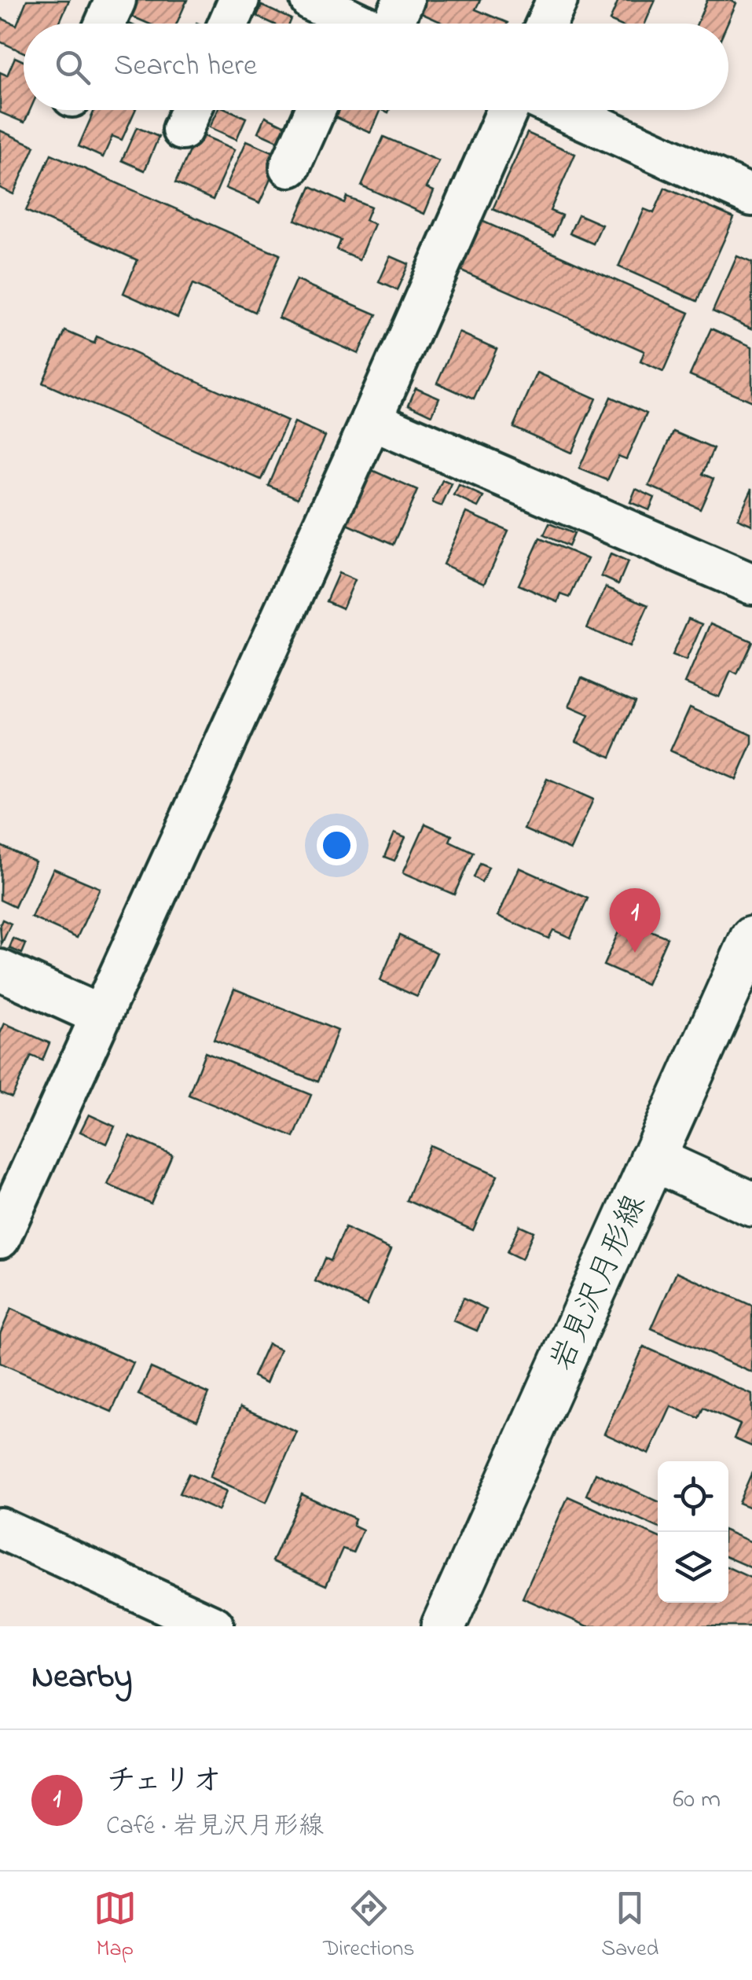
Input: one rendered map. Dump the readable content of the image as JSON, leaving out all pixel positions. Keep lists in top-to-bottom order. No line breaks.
{"streets":{"main road":["岩見沢月形線"]},"page":{"search":"Search here","pins":"1","heading":"Nearby","list":[{"mark":"1","name":"チェリオ","note":"Café · 岩見沢月形線","value":"60 m"}],"nav":["Map","Directions","Saved"]}}
